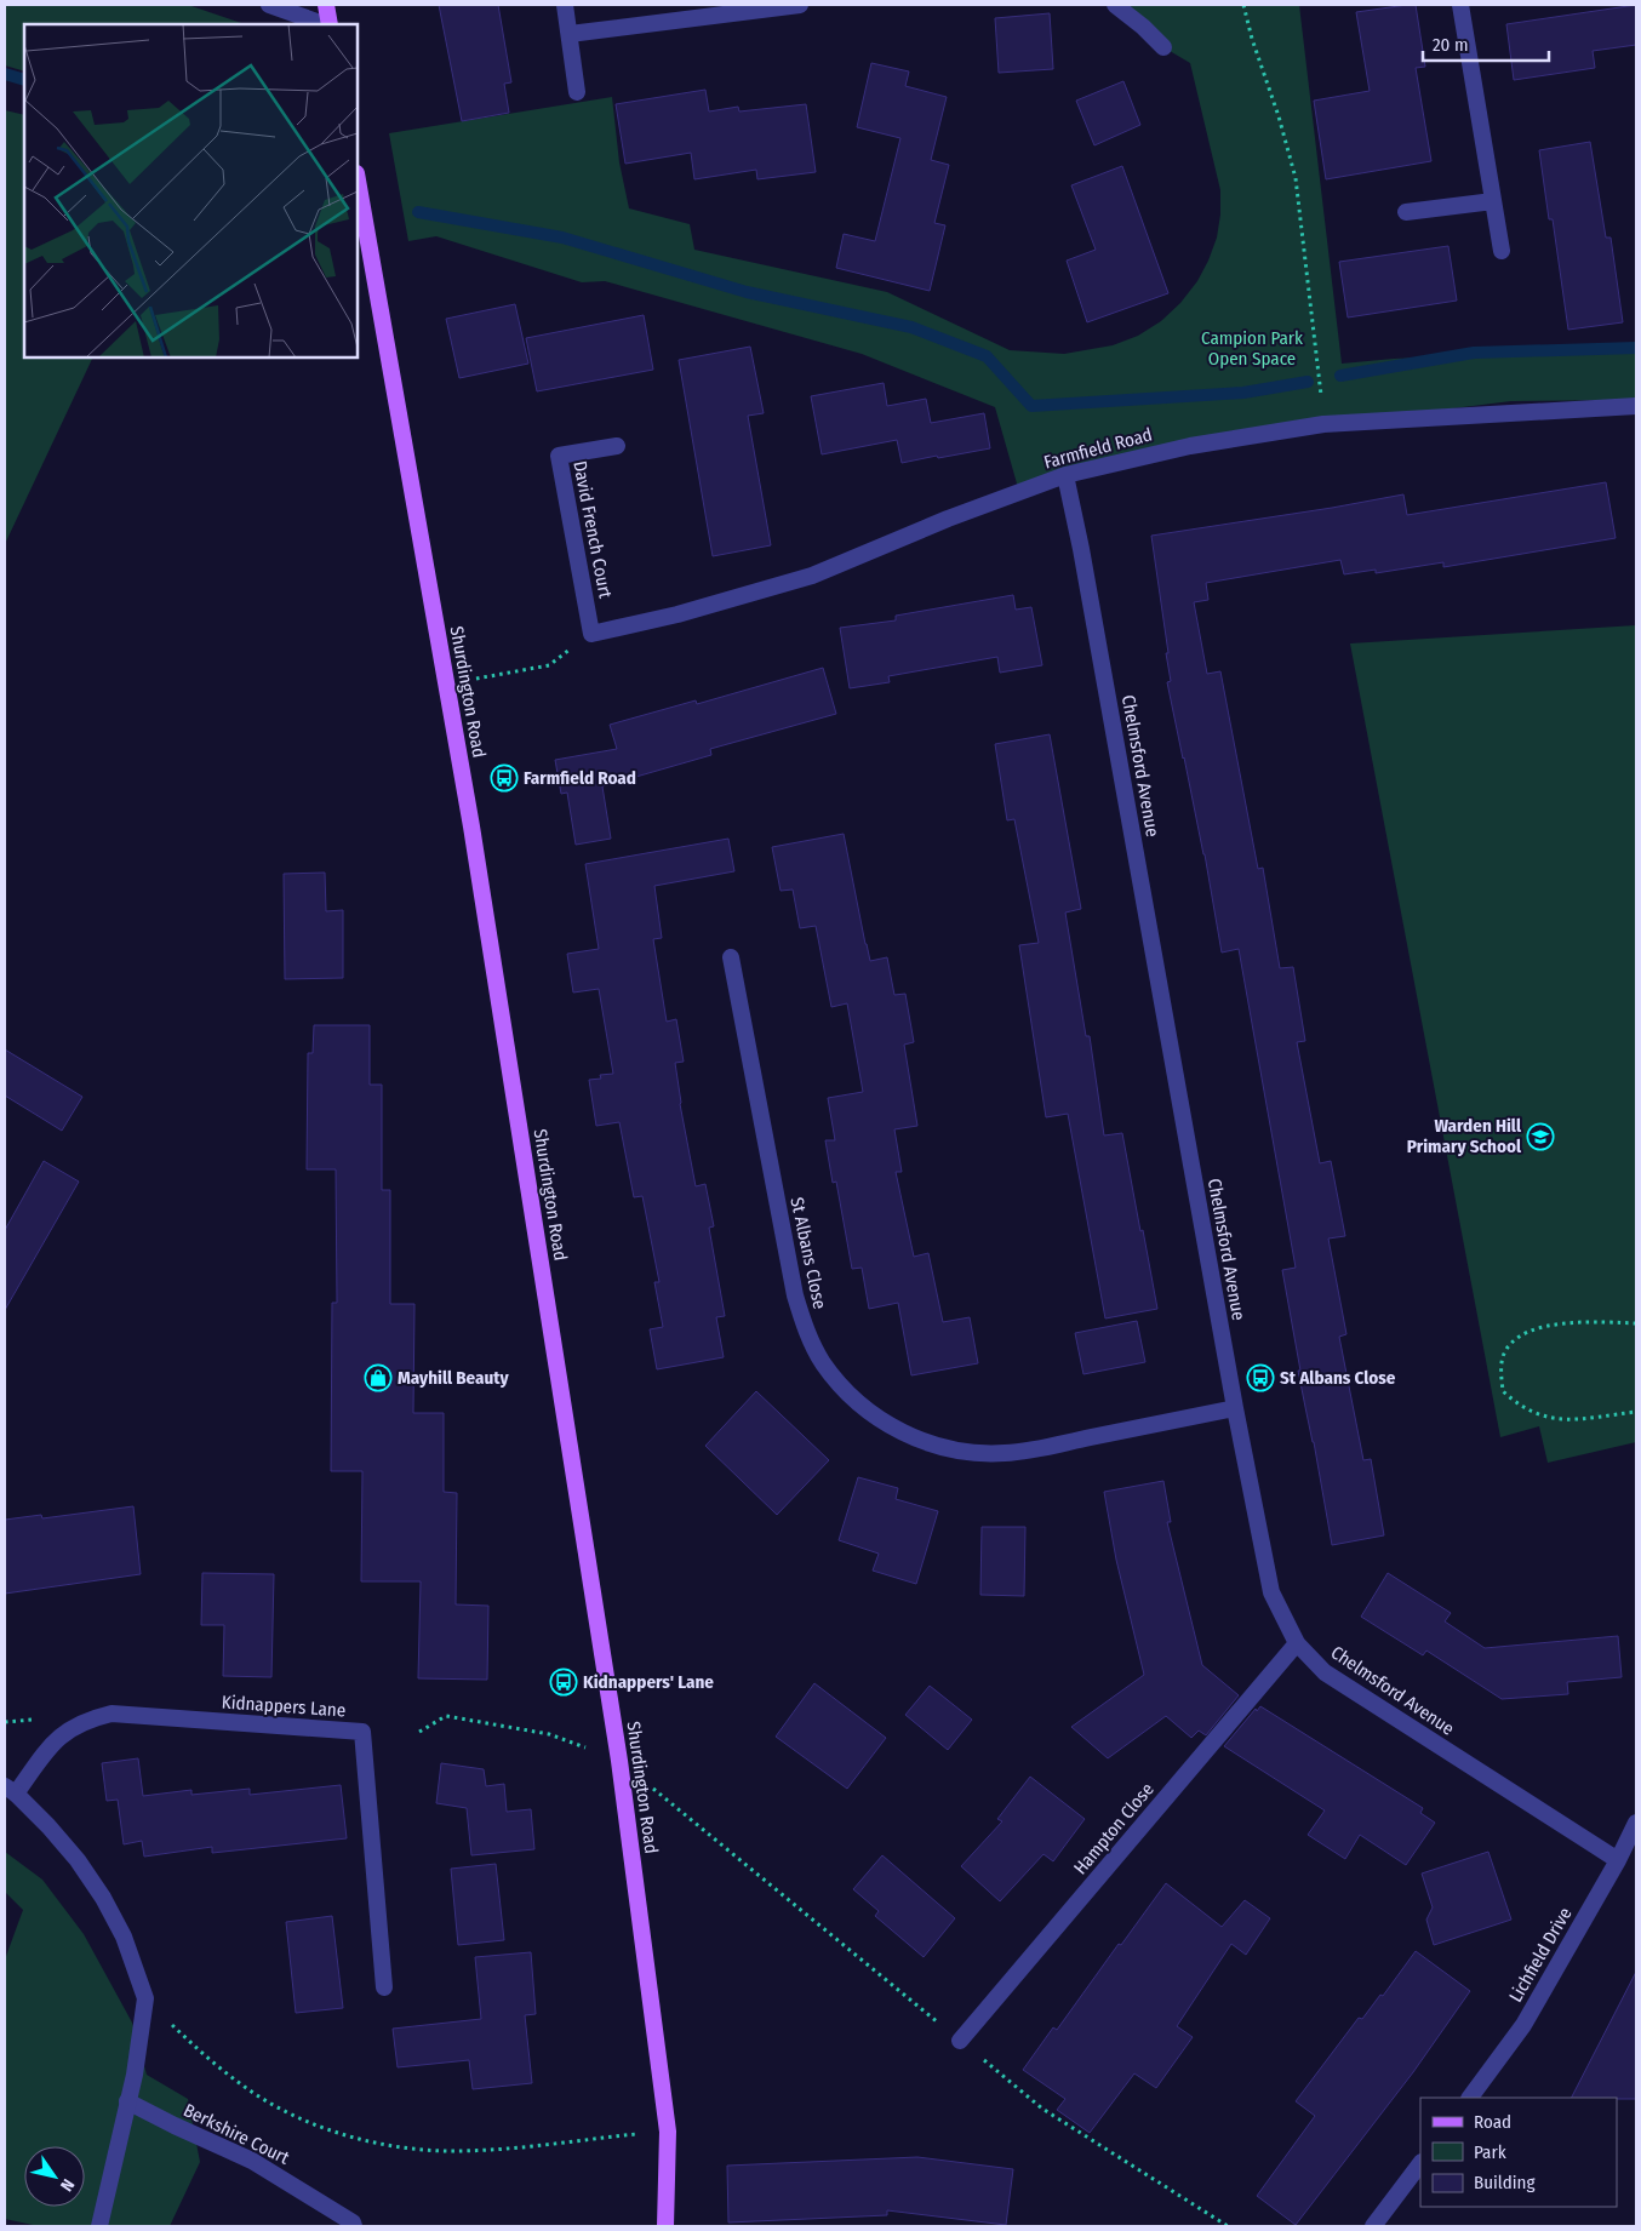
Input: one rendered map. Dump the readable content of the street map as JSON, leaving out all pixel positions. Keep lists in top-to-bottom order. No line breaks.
{"streets":{"main road":["Shurdington Road"],"street":["Farmfield Road","David French Court","Chelmsford Avenue","St Albans Close","Kidnappers Lane","Hampton Close","Lichfield Drive","Berkshire Court"]},"crossings":[["Farmfield Road","David French Court"],["Farmfield Road","Chelmsford Avenue"],["Chelmsford Avenue","St Albans Close"],["Chelmsford Avenue","Hampton Close"],["Chelmsford Avenue","Lichfield Drive"],["Kidnappers Lane","Berkshire Court"]],"parks":["Campion Park Open Space"],"places":{"bus stop":["Farmfield Road","St Albans Close","Kidnappers' Lane"],"school or university":["Warden Hill Primary School"],"shop":["Mayhill Beauty"]},"legend":["Road","Park","Building"],"scale_bar":"20 m","north":"bottom right"}
